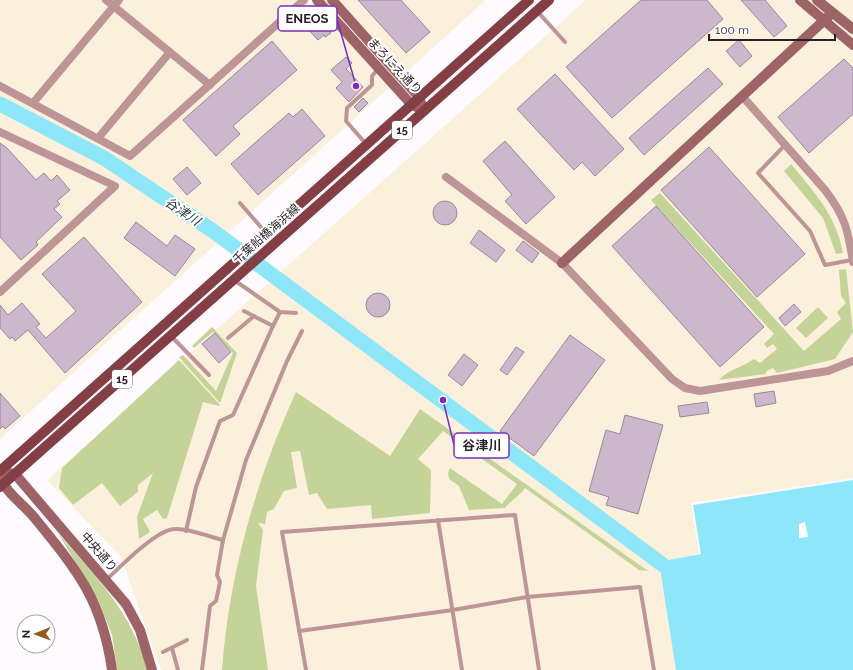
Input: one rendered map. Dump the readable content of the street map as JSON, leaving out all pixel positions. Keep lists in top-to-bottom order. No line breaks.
{"streets":{"main road":["15","千葉船橋海浜線"],"street":["まろにえ通り","中央通り"]},"crossings":[["まろにえ通り","千葉船橋海浜線"],["千葉船橋海浜線","中央通り"]],"water":["谷津川"],"places":["ENEOS","谷津川"],"scale_bar":"100 m","north":"left"}
